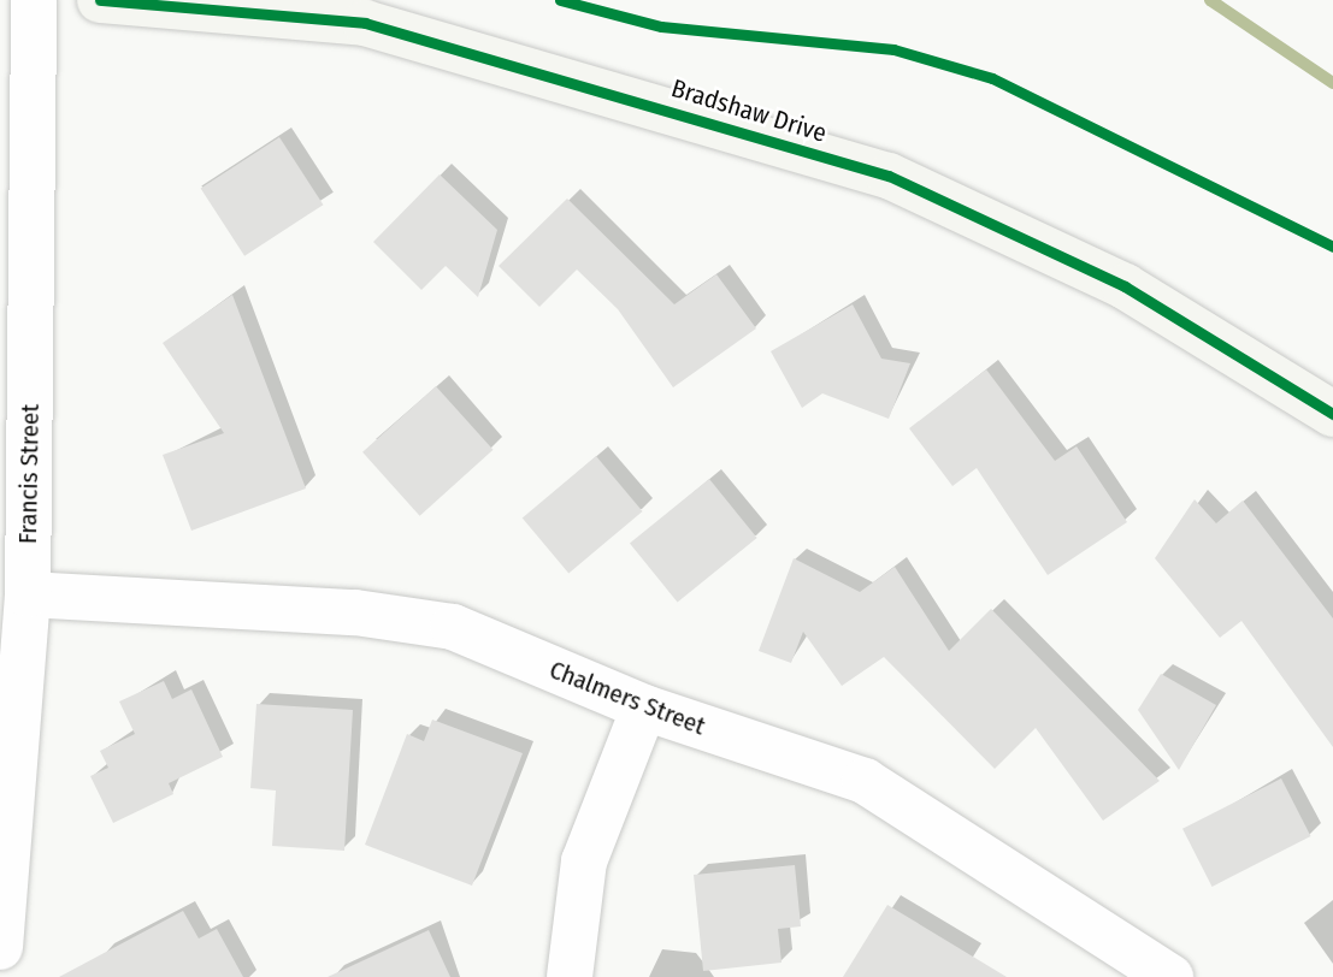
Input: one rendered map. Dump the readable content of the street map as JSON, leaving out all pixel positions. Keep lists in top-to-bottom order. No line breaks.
{"streets":{"street":["Bradshaw Drive","Francis Street","Chalmers Street"]},"crossings":[["Francis Street","Chalmers Street"]]}
